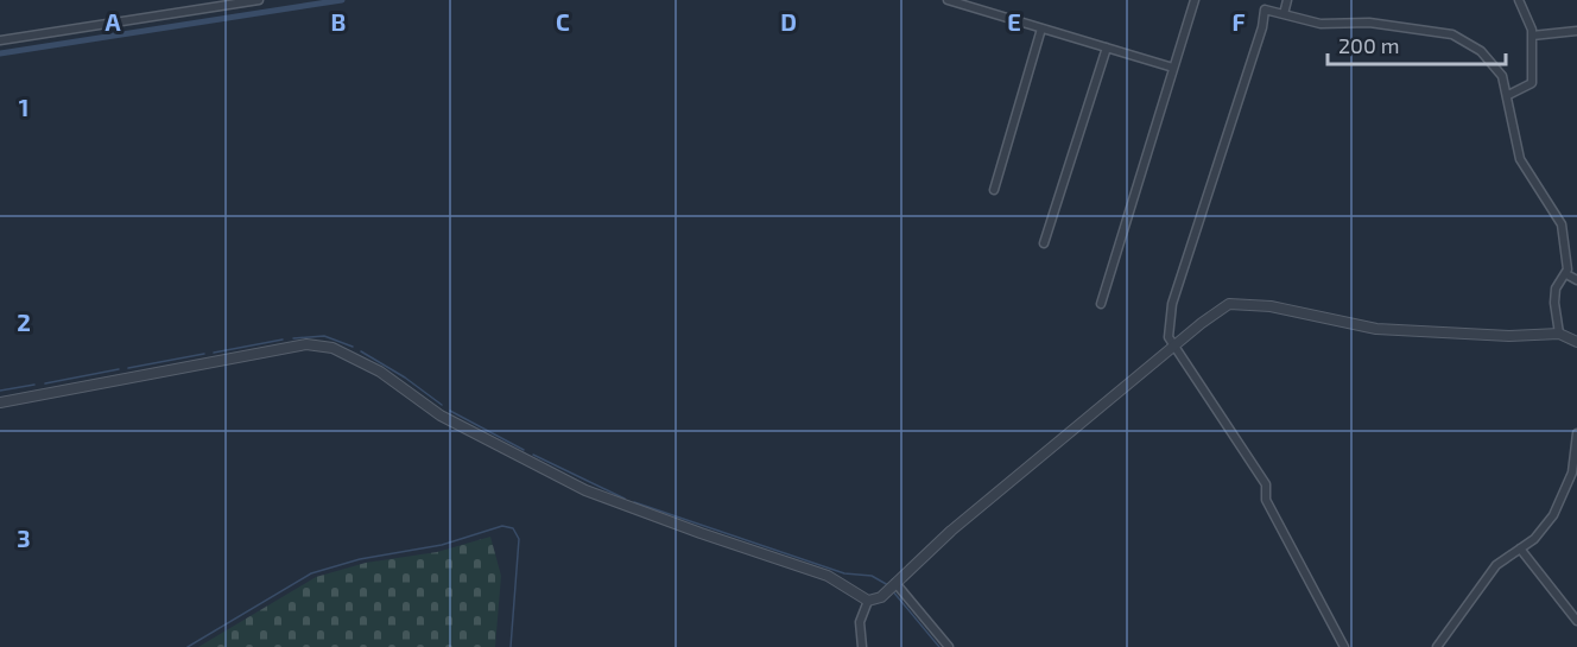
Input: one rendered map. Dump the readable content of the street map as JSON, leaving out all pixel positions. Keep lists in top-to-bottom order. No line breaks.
{"scale_bar":"200 m","grid":{"columns":["A","B","C","D","E","F"],"rows":["1","2","3"]}}
